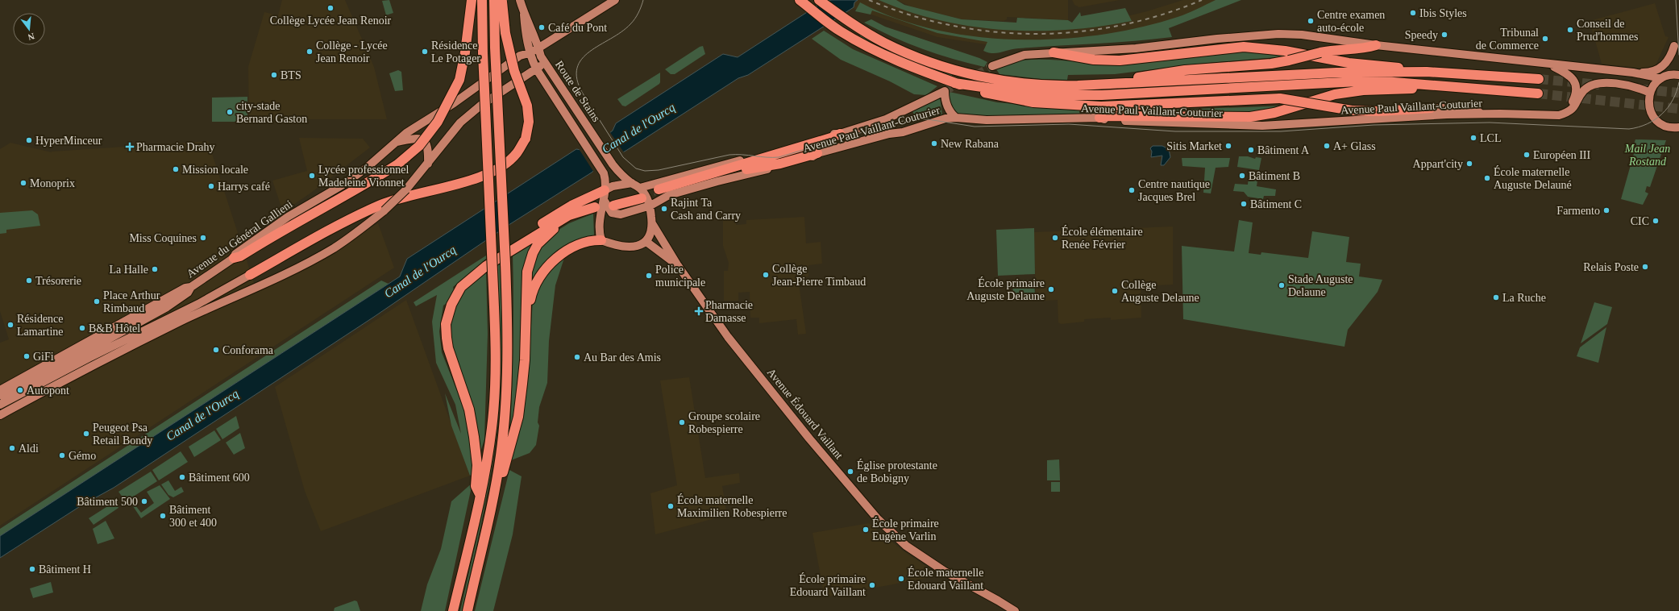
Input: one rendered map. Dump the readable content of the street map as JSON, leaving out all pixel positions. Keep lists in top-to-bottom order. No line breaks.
{"streets":{"main road":["Route de Stains","Avenue Paul Vaillant-Couturier","Avenue du Général Gallieni","Avenue Édouard Vaillant"]},"crossings":[["Route de Stains","Avenue Paul Vaillant-Couturier"],["Route de Stains","Avenue du Général Gallieni"]],"water":["Canal de l'Ourcq"],"parks":["Mail Jean Rostand"],"places":{"other":["Collège Lycée Jean Renoir","Ibis Styles","Centre examen auto-école","Café du Pont","Conseil de Prud'hommes","Speedy","Tribunal de Commerce","Collège - Lycée Jean Renoir","Résidence Le Potager","BTS","city-stade Bernard Gaston","LCL","HyperMinceur","New Rabana","Sitis Market","A+ Glass","Bâtiment A","Européen III","Appart'city","Mission locale","Lycée professionnel Madeleine Vionnet","Bâtiment B","École maternelle Auguste Delauné","Monoprix","Harrys café","Centre nautique Jacques Brel","Bâtiment C","Rajint Ta Cash and Carry","Farmento","CIC","Miss Coquines","École élémentaire Renée Février","Relais Poste","La Halle","Collège Jean-Pierre Timbaud","Police municipale","Trésorerie","Stade Auguste Delaune","École primaire Auguste Delaune","Collège Auguste Delaune","La Ruche","Place Arthur Rimbaud","Résidence Lamartine","B&B Hôtel","Conforama","GiFi","Au Bar des Amis","Autopont","Groupe scolaire Robespierre","Peugeot Psa Retail Bondy","Aldi","Gémo","Église protestante de Bobigny","Bâtiment 600","Bâtiment 500","École maternelle Maximilien Robespierre","Bâtiment 300 et 400","École primaire Eugène Varlin","Bâtiment H","École maternelle Edouard Vaillant","École primaire Edouard Vaillant"],"health":["Pharmacie Drahy","Pharmacie Damasse"]},"north":"bottom"}
